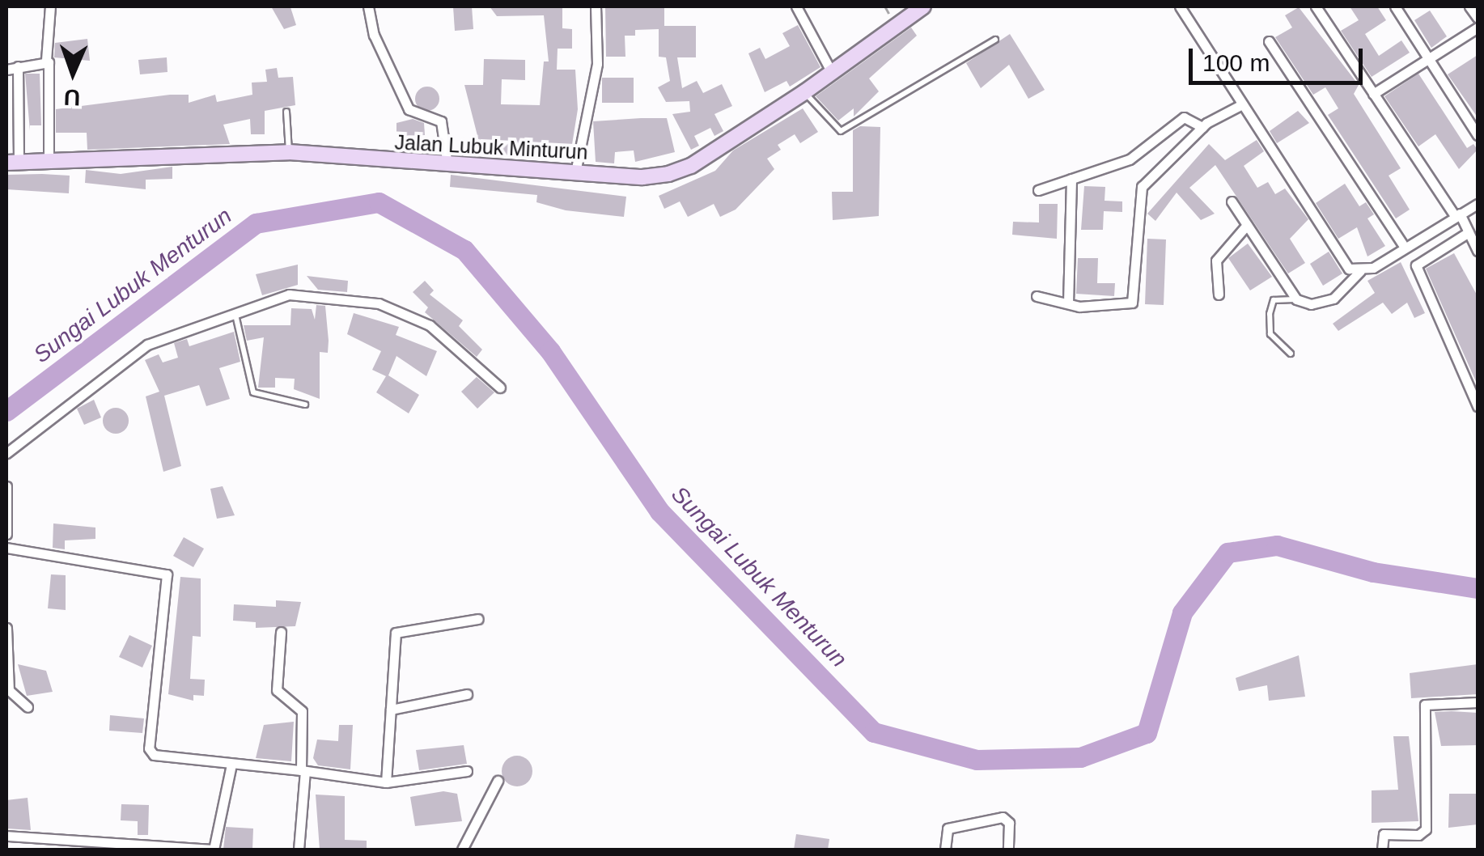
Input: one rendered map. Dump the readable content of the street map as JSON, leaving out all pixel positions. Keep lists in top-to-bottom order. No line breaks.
{"streets":{"street":["Jalan Lubuk Minturun"]},"water":["Sungai Lubuk Menturun"],"scale_bar":"100 m","north":"bottom"}
